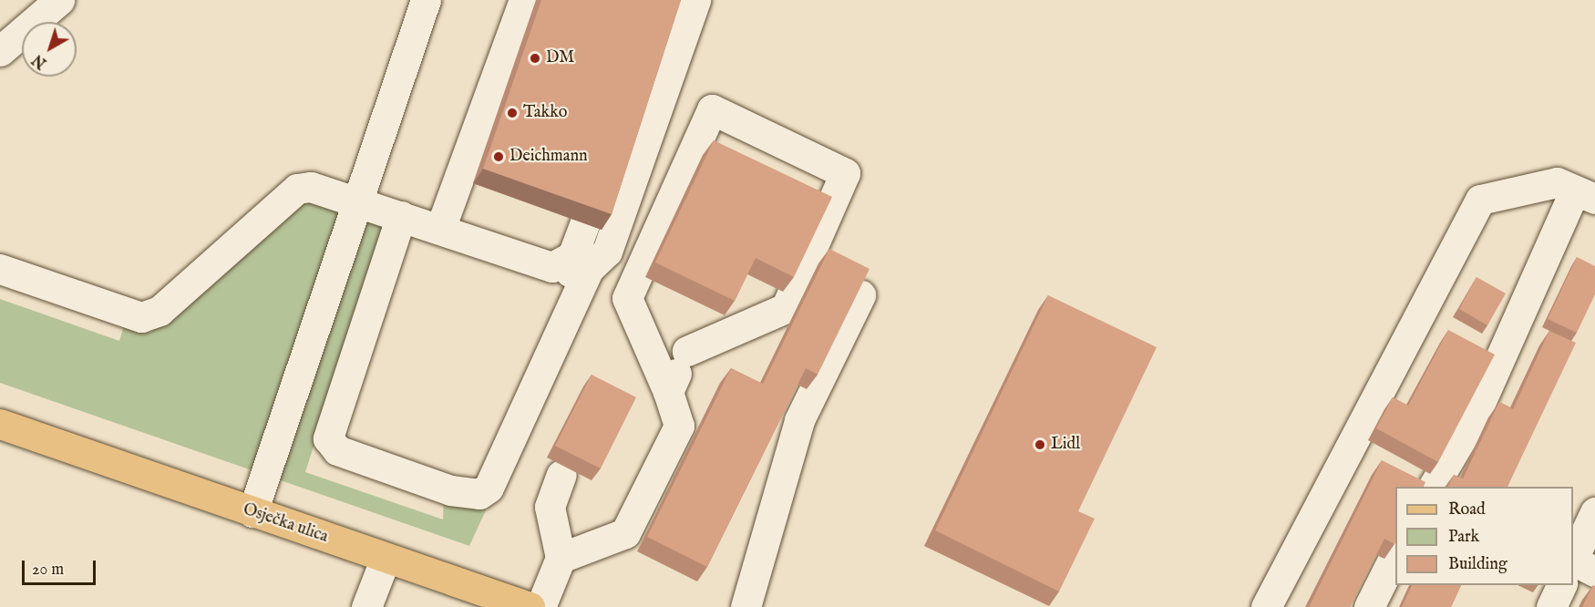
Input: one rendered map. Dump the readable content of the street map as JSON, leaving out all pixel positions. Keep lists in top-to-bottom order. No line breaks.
{"streets":{"main road":["Osječka ulica"]},"places":["DM","Takko","Deichmann","Lidl"],"legend":["Road","Park","Building"],"scale_bar":"20 m","north":"bottom left"}
